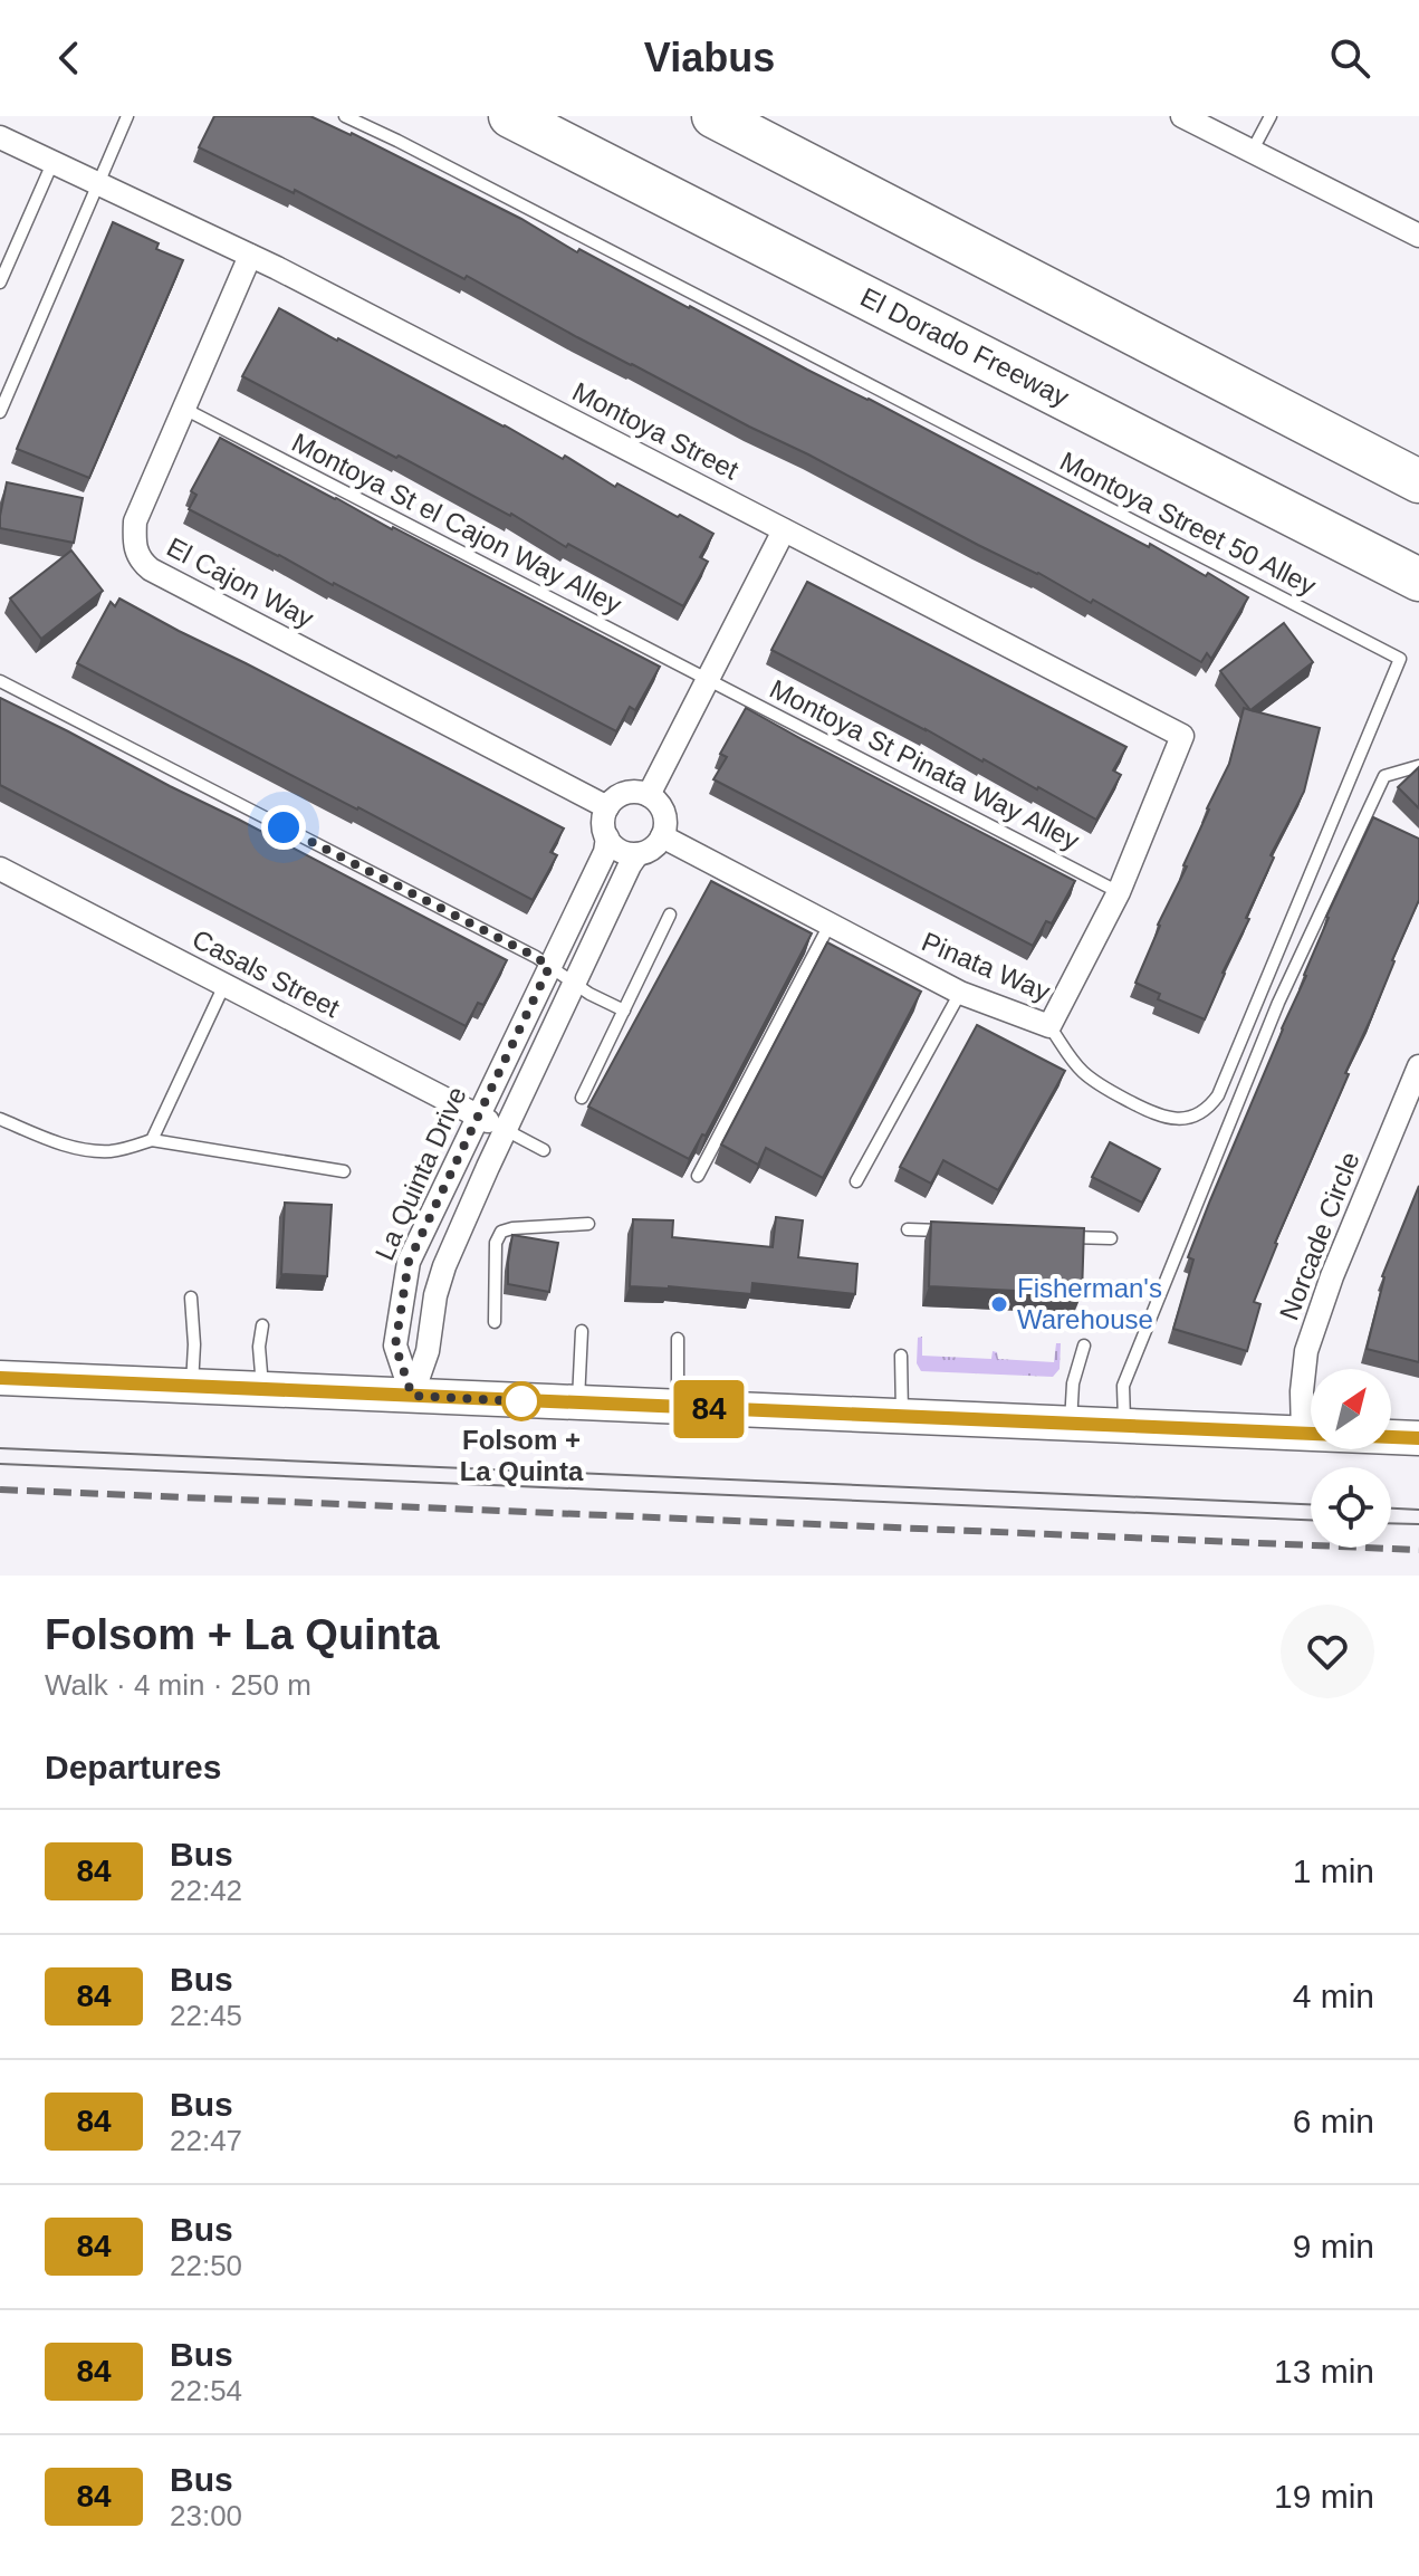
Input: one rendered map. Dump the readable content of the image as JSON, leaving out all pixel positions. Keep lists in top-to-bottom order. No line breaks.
{"streets":{"highway":["El Dorado Freeway"],"street":["Montoya Street","El Cajon Way","Pinata Way","Casals Street","La Quinta Drive","Norcade Circle"],"lane":["Montoya St el Cajon Way Alley","Montoya Street 50 Alley","Montoya St Pinata Way Alley"]},"crossings":[["Montoya Street","El Cajon Way"],["Montoya Street","Pinata Way"],["Montoya St el Cajon Way Alley","El Cajon Way"],["Montoya St el Cajon Way Alley","Montoya St Pinata Way Alley"],["Montoya Street 50 Alley","Pinata Way"],["El Cajon Way","Pinata Way"],["El Cajon Way","La Quinta Drive"],["Montoya St Pinata Way Alley","Pinata Way"],["Pinata Way","La Quinta Drive"],["Casals Street","La Quinta Drive"]],"places":["Fisherman's Warehouse","Folsom + La Quinta"],"lines":["bus line 84"],"north":"top right","page":{"header":"Viabus","on_map":"84","heading":[["Folsom + La Quinta","Walk · 4 min · 250 m"],"Departures"],"list":[{"mark":"84","name":"Bus","note":"22:42","value":"1 min"},{"mark":"84","name":"Bus","note":"22:45","value":"4 min"},{"mark":"84","name":"Bus","note":"22:47","value":"6 min"},{"mark":"84","name":"Bus","note":"22:50","value":"9 min"},{"mark":"84","name":"Bus","note":"22:54","value":"13 min"},{"mark":"84","name":"Bus","note":"23:00","value":"19 min"}]}}
